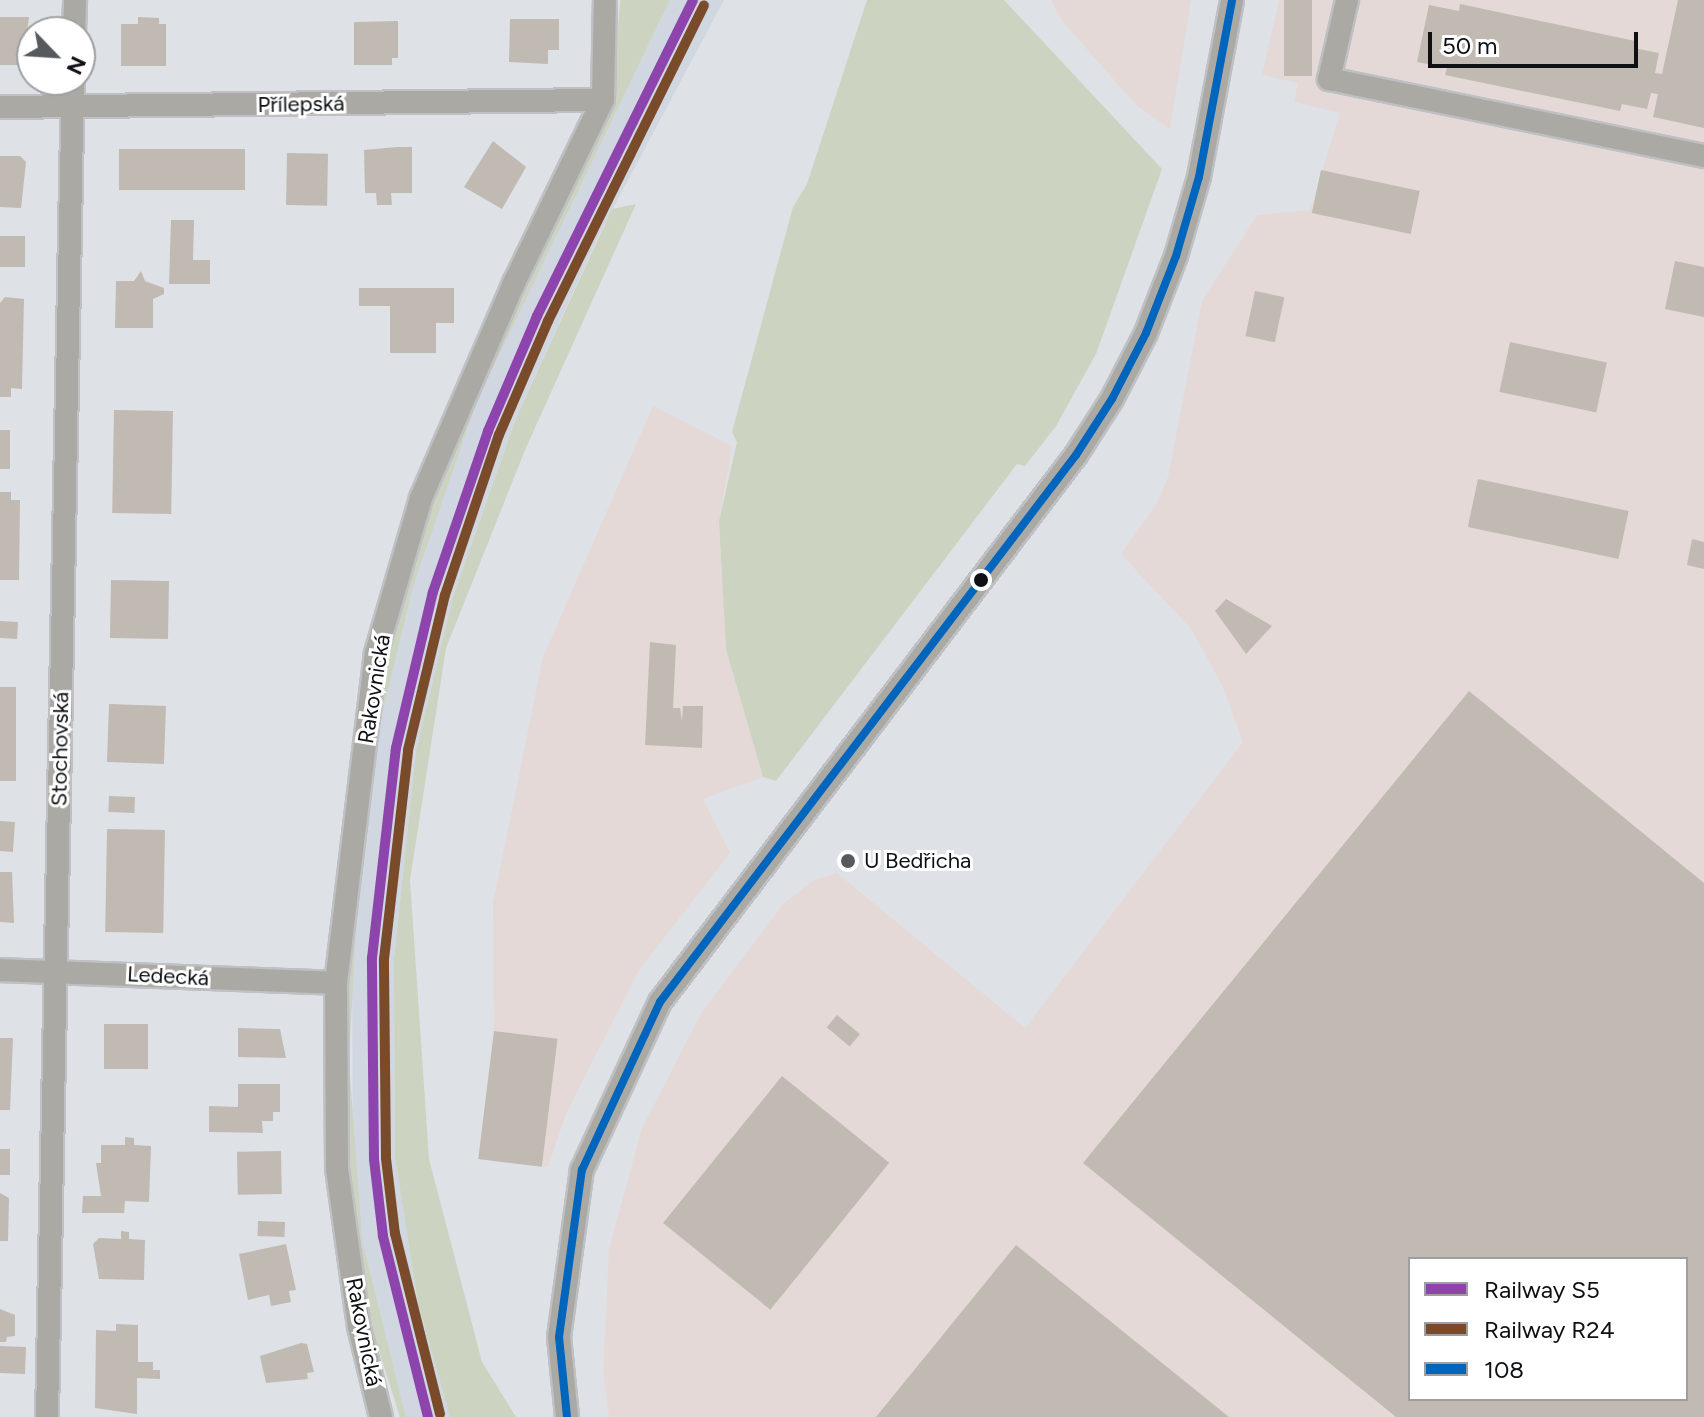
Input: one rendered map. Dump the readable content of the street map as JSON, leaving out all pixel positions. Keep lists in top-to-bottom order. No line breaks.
{"streets":{"street":["Přílepská","Rakovnická","Stochovská","Ledecká"]},"crossings":[["Přílepská","Rakovnická"],["Přílepská","Stochovská"],["Rakovnická","Ledecká"],["Stochovská","Ledecká"]],"places":["U Bedřicha"],"lines":["rail line S5","transit line 108","rail line R24"],"legend":["Railway S5","Railway R24","108"],"scale_bar":"50 m","north":"bottom right"}
